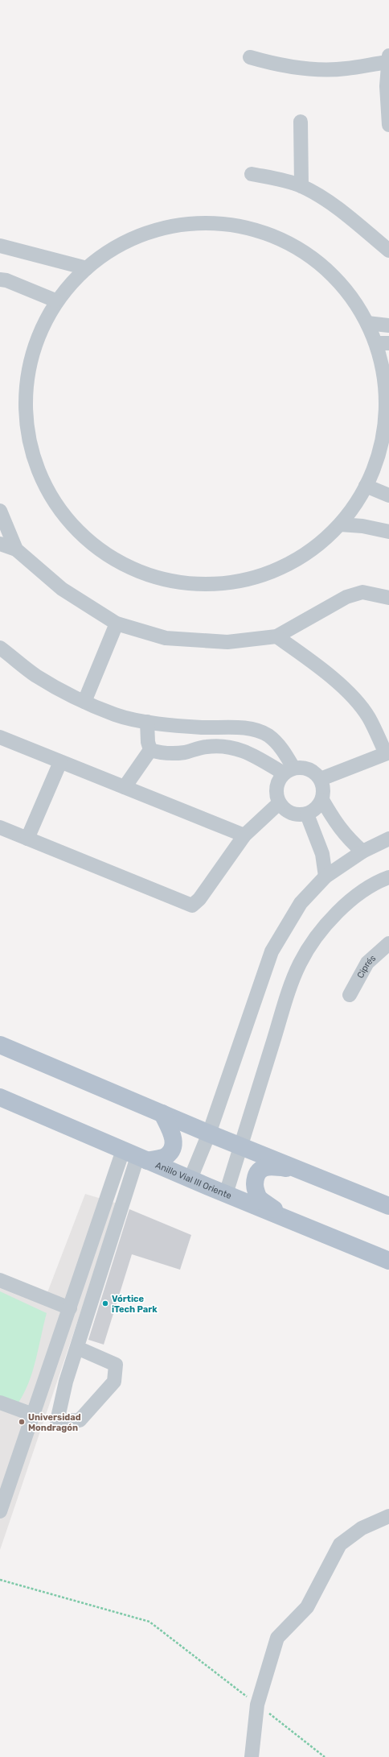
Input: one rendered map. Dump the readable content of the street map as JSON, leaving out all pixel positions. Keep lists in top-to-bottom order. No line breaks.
{"streets":{"main road":["Anillo Vial III Oriente"],"street":["Ciprés"]},"places":["Vórtice iTech Park","Universidad Mondragón"]}
